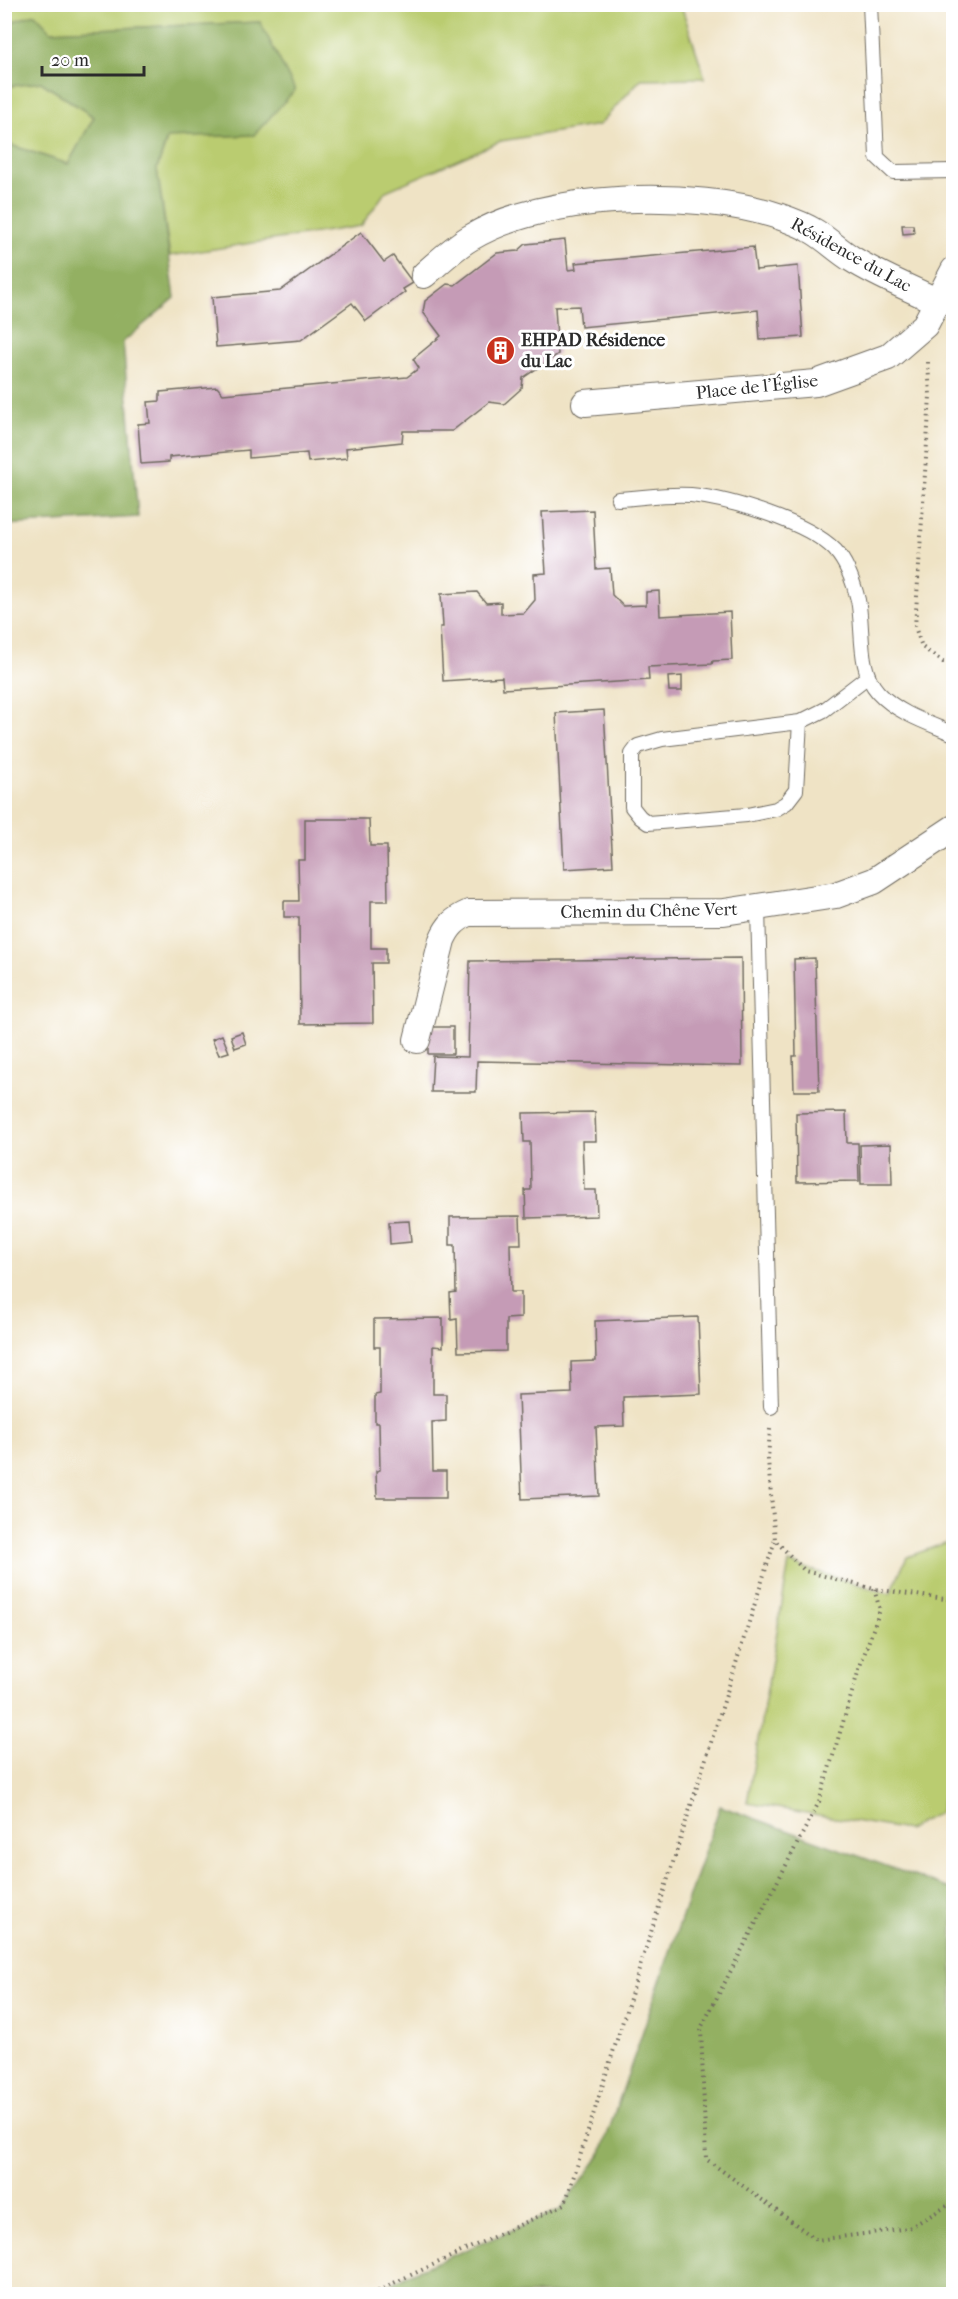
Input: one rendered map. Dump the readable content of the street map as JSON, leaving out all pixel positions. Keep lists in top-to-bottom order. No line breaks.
{"streets":{"street":["Résidence du Lac","Place de l'Église","Chemin du Chêne Vert"]},"crossings":[["Résidence du Lac","Place de l'Église"]],"places":{"building":["EHPAD Résidence du Lac"]},"scale_bar":"20 m"}
